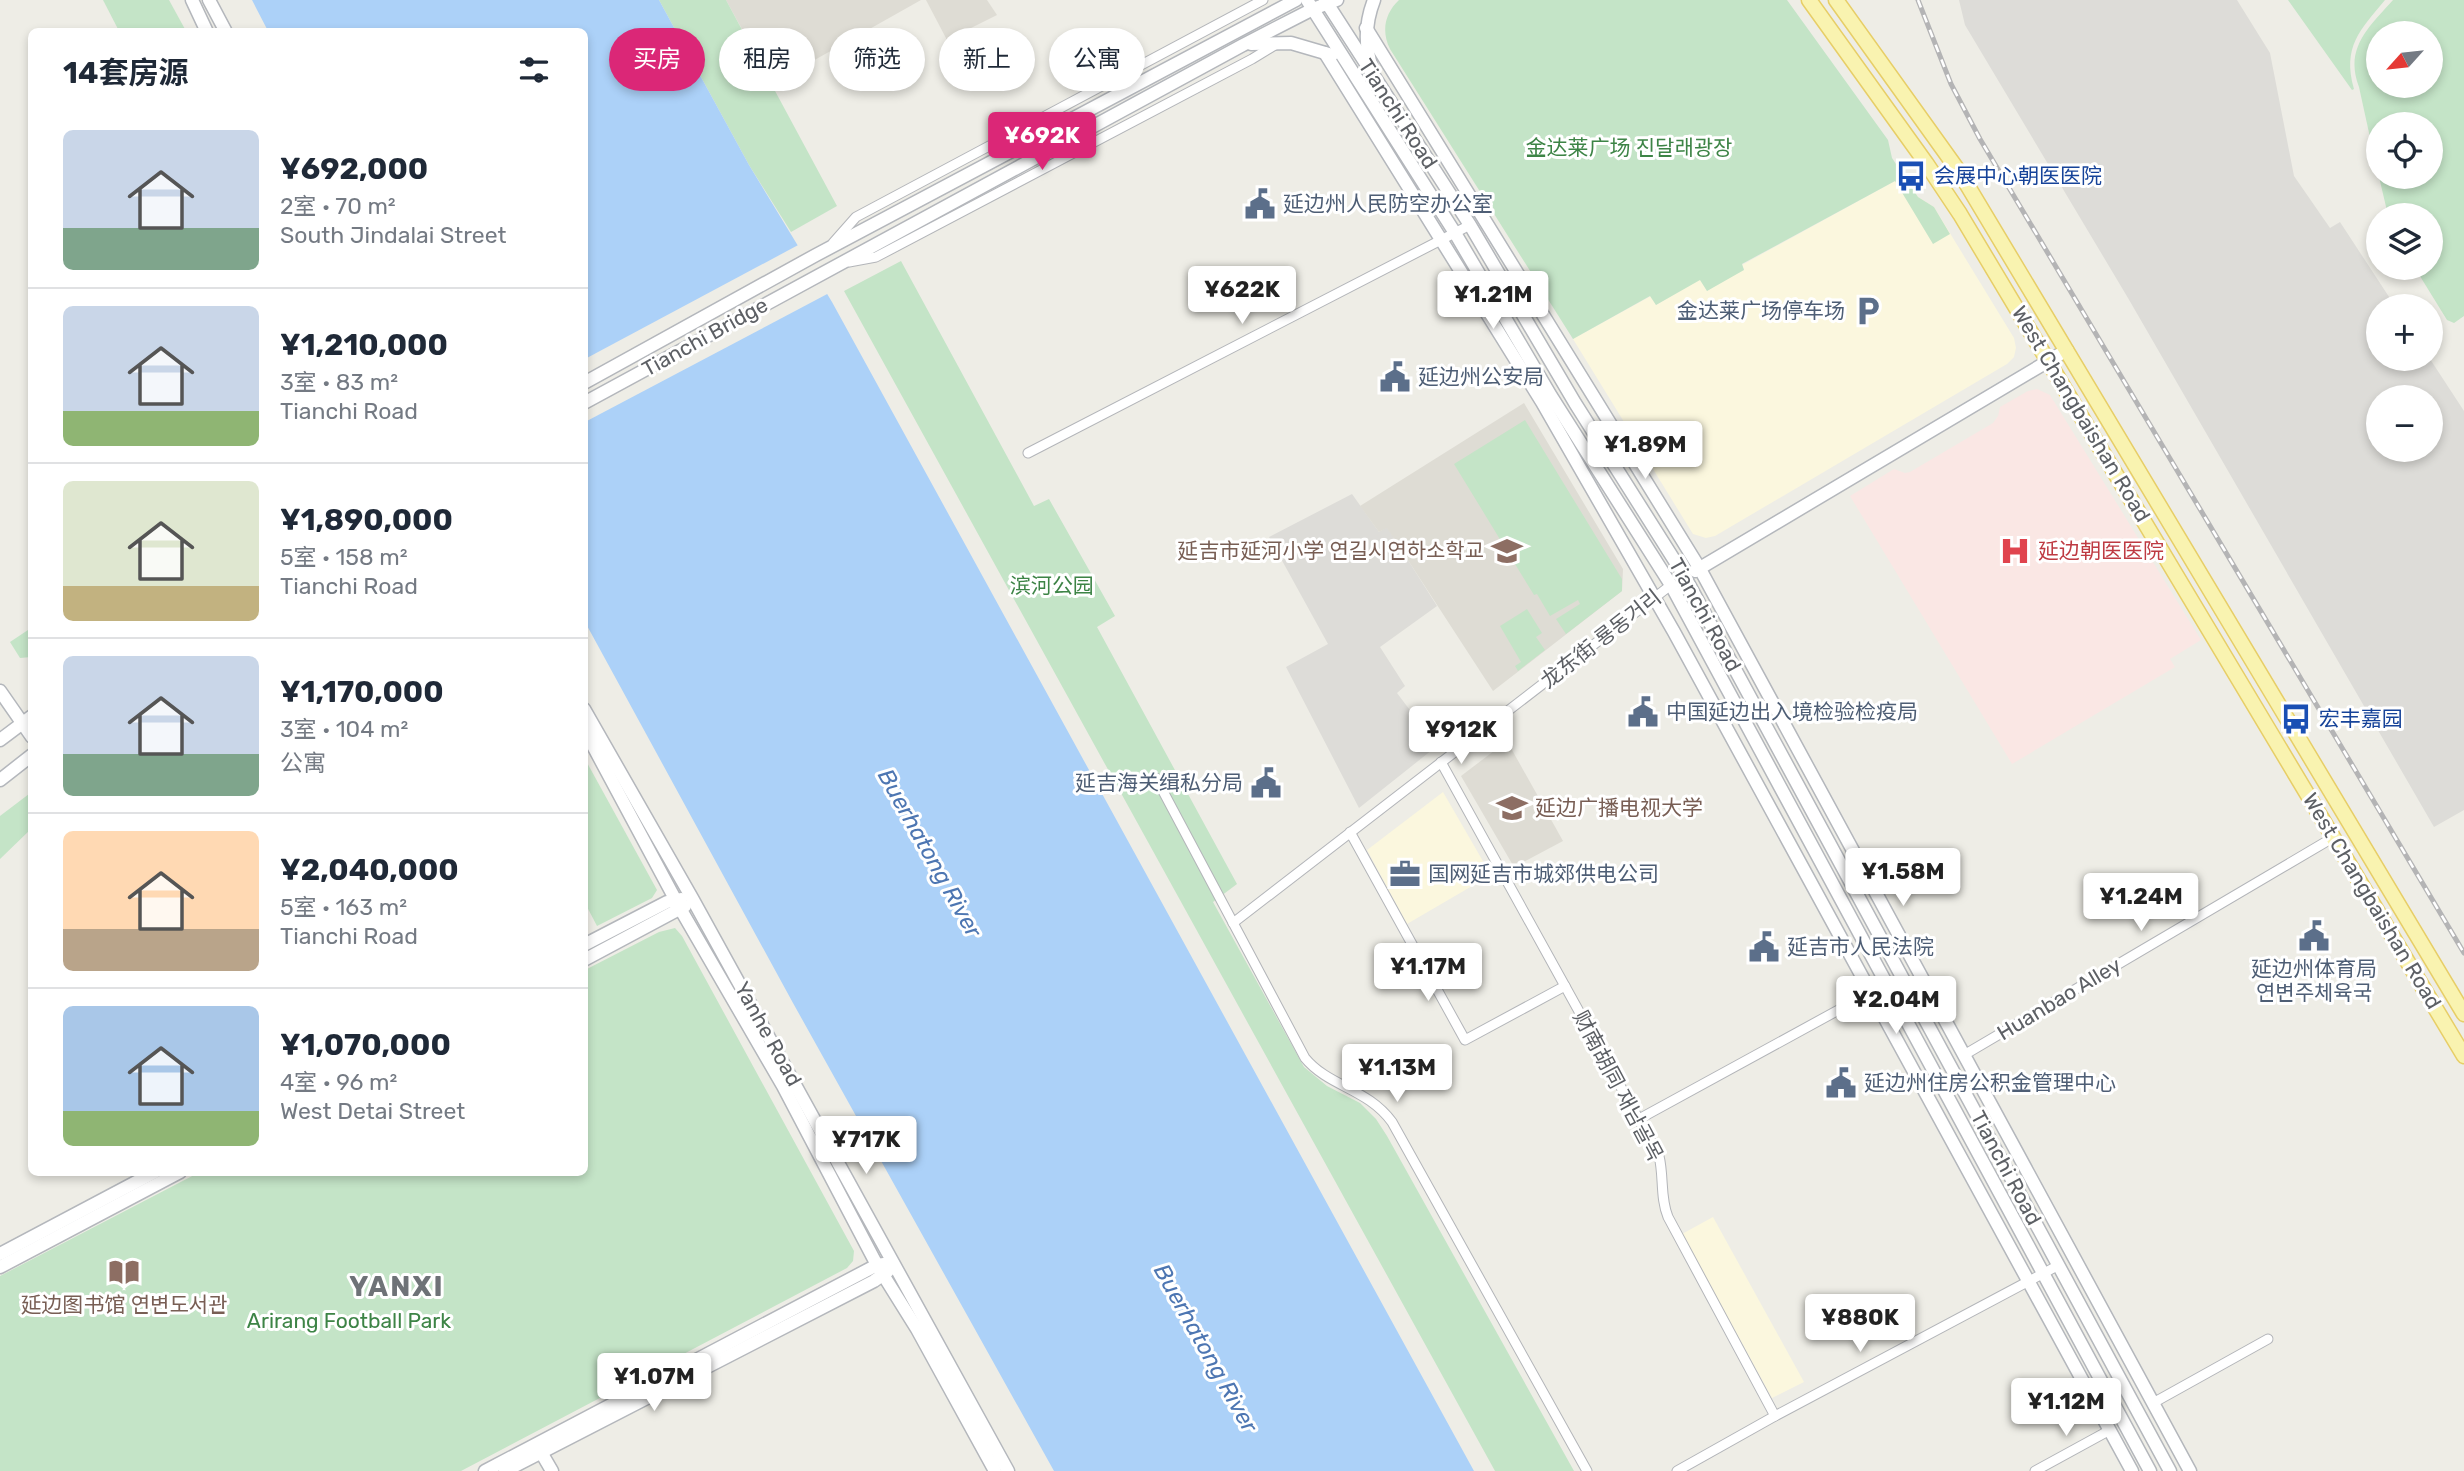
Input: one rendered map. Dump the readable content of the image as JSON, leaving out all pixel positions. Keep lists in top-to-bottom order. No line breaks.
{"streets":{"main road":["Tianchi Road","Tianchi Bridge","West Changbaishan Road","龙东街 룡동거리","Yanhe Road"],"street":["Huanbao Alley","财南胡同 재남골목"]},"crossings":[["Tianchi Road","Tianchi Bridge"],["Tianchi Road","龙东街 룡동거리"],["Tianchi Road","Huanbao Alley"],["West Changbaishan Road","龙东街 룡동거리"],["West Changbaishan Road","Huanbao Alley"],["龙东街 룡동거리","财南胡同 재남골목"]],"districts":["YANXI"],"water":["Buerhatong River"],"parks":["金达莱广场 진달래광장","滨河公园","Arirang Football Park"],"places":{"bus stop":["会展中心朝医医院","宏丰嘉园"],"public building":["延边州人民防空办公室","延边州公安局","中国延边出入境检验检疫局","延吉海关缉私分局","延边州体育局 연변주체육국","延吉市人民法院","延边州住房公积金管理中心"],"parking":["金达莱广场停车场"],"school or university":["延吉市延河小学 연길시연하소학교","延边广播电视大学"],"hospital":["延边朝医医院"],"office":["国网延吉市城郊供电公司"],"library":["延边图书馆 연변도서관"]},"north":"bottom left","page":{"map_buttons":["+","−"],"chip":["买房","租房","筛选","新上","公寓"],"heading":"14套房源","price":["¥692K","¥622K","¥1.21M","¥1.89M","¥912K","¥1.58M","¥1.24M","¥1.17M","¥2.04M","¥1.13M","¥717K","¥880K","¥1.07M","¥1.12M"],"list":[{"name":"¥692,000","note":"2室 · 70 m² · South Jindalai Street"},{"name":"¥1,210,000","note":"3室 · 83 m² · Tianchi Road"},{"name":"¥1,890,000","note":"5室 · 158 m² · Tianchi Road"},{"name":"¥1,170,000","note":"3室 · 104 m² · 公寓"},{"name":"¥2,040,000","note":"5室 · 163 m² · Tianchi Road"},{"name":"¥1,070,000","note":"4室 · 96 m² · West Detai Street"}]}}
